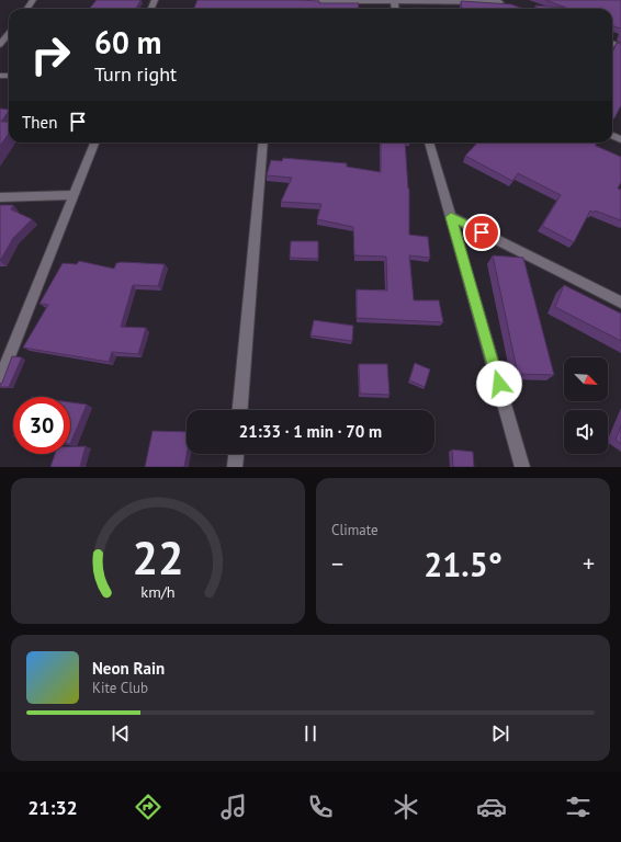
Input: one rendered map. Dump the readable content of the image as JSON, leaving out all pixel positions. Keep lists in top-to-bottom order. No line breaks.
{"north":"bottom right","page":{"turn":["60 m","Turn right"],"then":"Then","limit":"30","trip":"21:33 · 1 min · 70 m","tile":"Climate","heat":["−","21.5°","+"],"song":["Neon Rain","Kite Club"],"tabs":"21:32","gauge":["22","km/h"]}}
